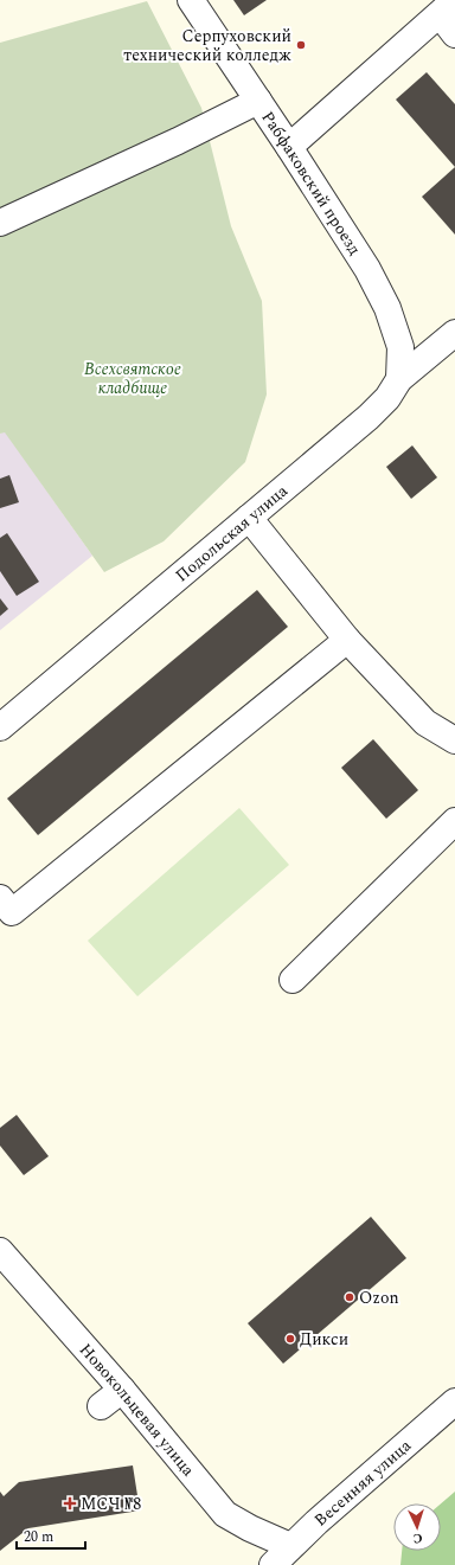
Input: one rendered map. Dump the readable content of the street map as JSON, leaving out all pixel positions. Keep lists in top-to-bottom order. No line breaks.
{"streets":{"street":["Рабфаковский проезд","Подольская улица","Новокольцевая улица","Весенняя улица"]},"crossings":[["Рабфаковский проезд","Подольская улица"],["Новокольцевая улица","Весенняя улица"]],"parks":["Всехсвятское кладбище"],"places":{"other":["Серпуховский технический колледж","Ozon","Дикси"],"health":["МСЧ №8"]},"scale_bar":"20 m","north":"bottom"}
